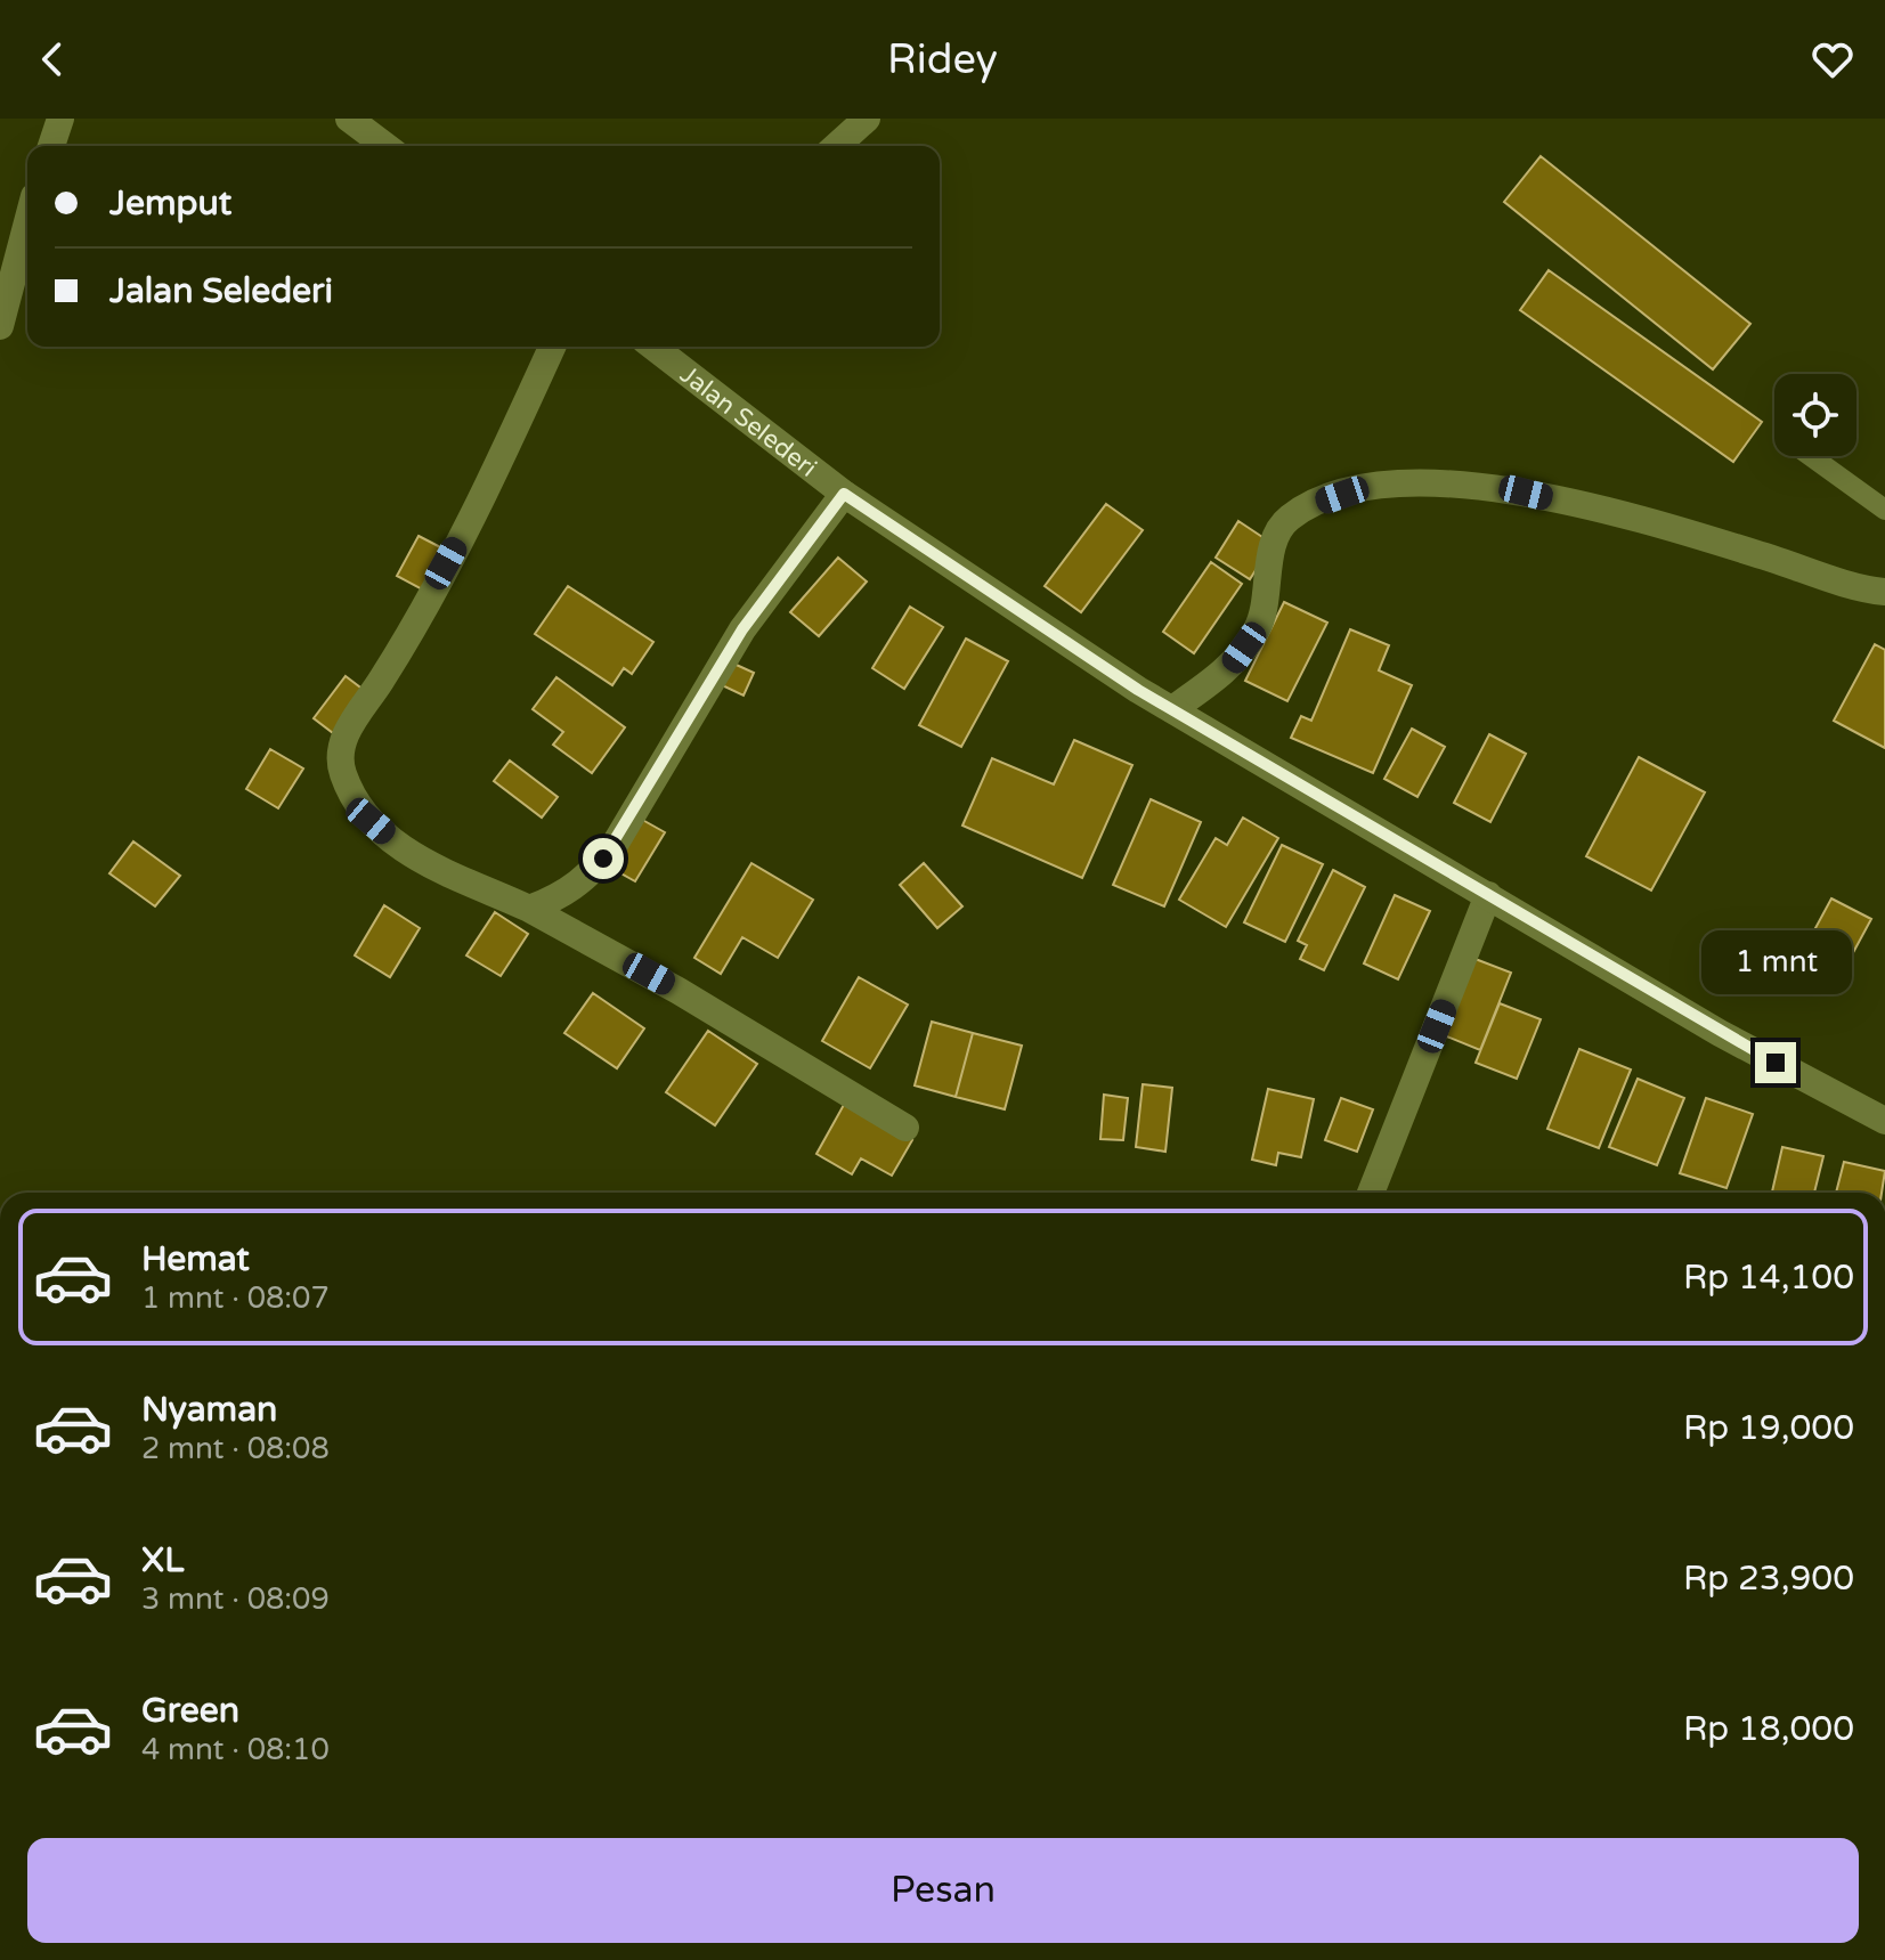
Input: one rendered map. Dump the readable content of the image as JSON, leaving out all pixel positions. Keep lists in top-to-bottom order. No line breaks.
{"streets":{"street":["Jalan Selederi"]},"page":{"header":"Ridey","banner":["Jemput","Jalan Selederi"],"bubble":"1 mnt","list":[{"name":"Hemat","note":"1 mnt · 08:07","value":"Rp 14,100"},{"name":"Nyaman","note":"2 mnt · 08:08","value":"Rp 19,000"},{"name":"XL","note":"3 mnt · 08:09","value":"Rp 23,900"},{"name":"Green","note":"4 mnt · 08:10","value":"Rp 18,000"}],"buttons":"Pesan"}}
